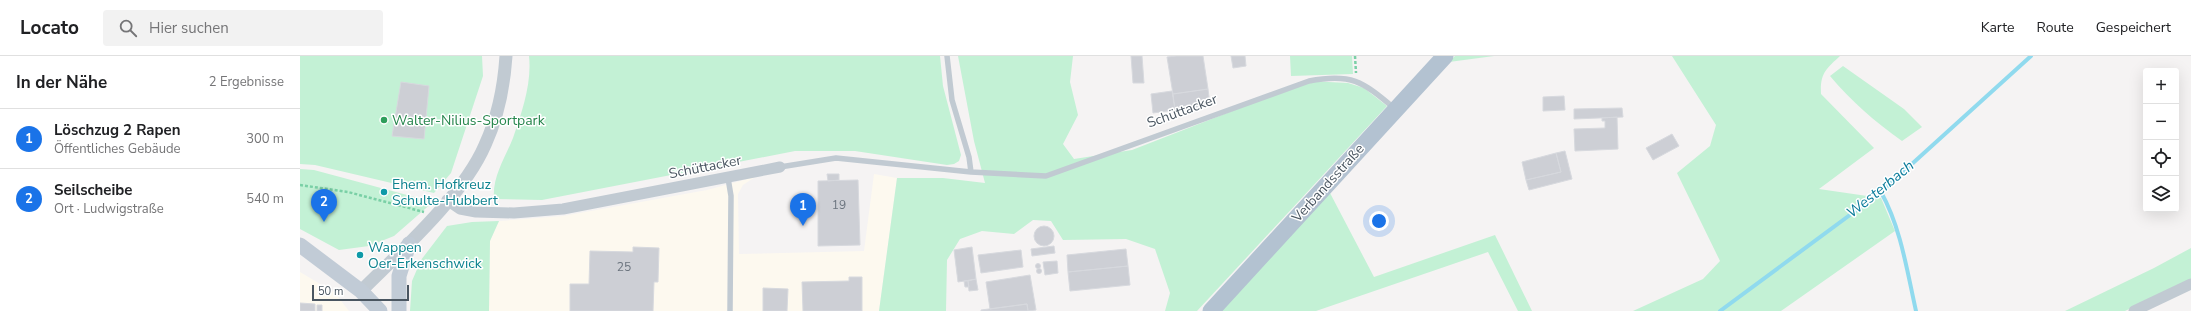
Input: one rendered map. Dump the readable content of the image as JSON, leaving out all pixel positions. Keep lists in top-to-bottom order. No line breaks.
{"streets":{"main road":["Verbandsstraße"],"street":["Schüttacker"]},"crossings":[["Schüttacker","Verbandsstraße"]],"water":["Westerbach"],"places":["Walter-Nilius-Sportpark","Ehem. Hofkreuz Schulte-Hubbert","Wappen Oer-Erkenschwick"],"house_numbers":["19","25"],"scale_bar":"50 m","page":{"header":"Locato","search":"Hier suchen","nav":["Karte","Route","Gespeichert"],"heading":["In der Nähe","2 Ergebnisse"],"map_buttons":["+","−"],"list":[{"mark":"1","name":"Löschzug 2 Rapen","note":"Öffentliches Gebäude","value":"300 m"},{"mark":"2","name":"Seilscheibe","note":"Ort · Ludwigstraße","value":"540 m"}],"pins":["2","1"],"scale":"50 m"}}
